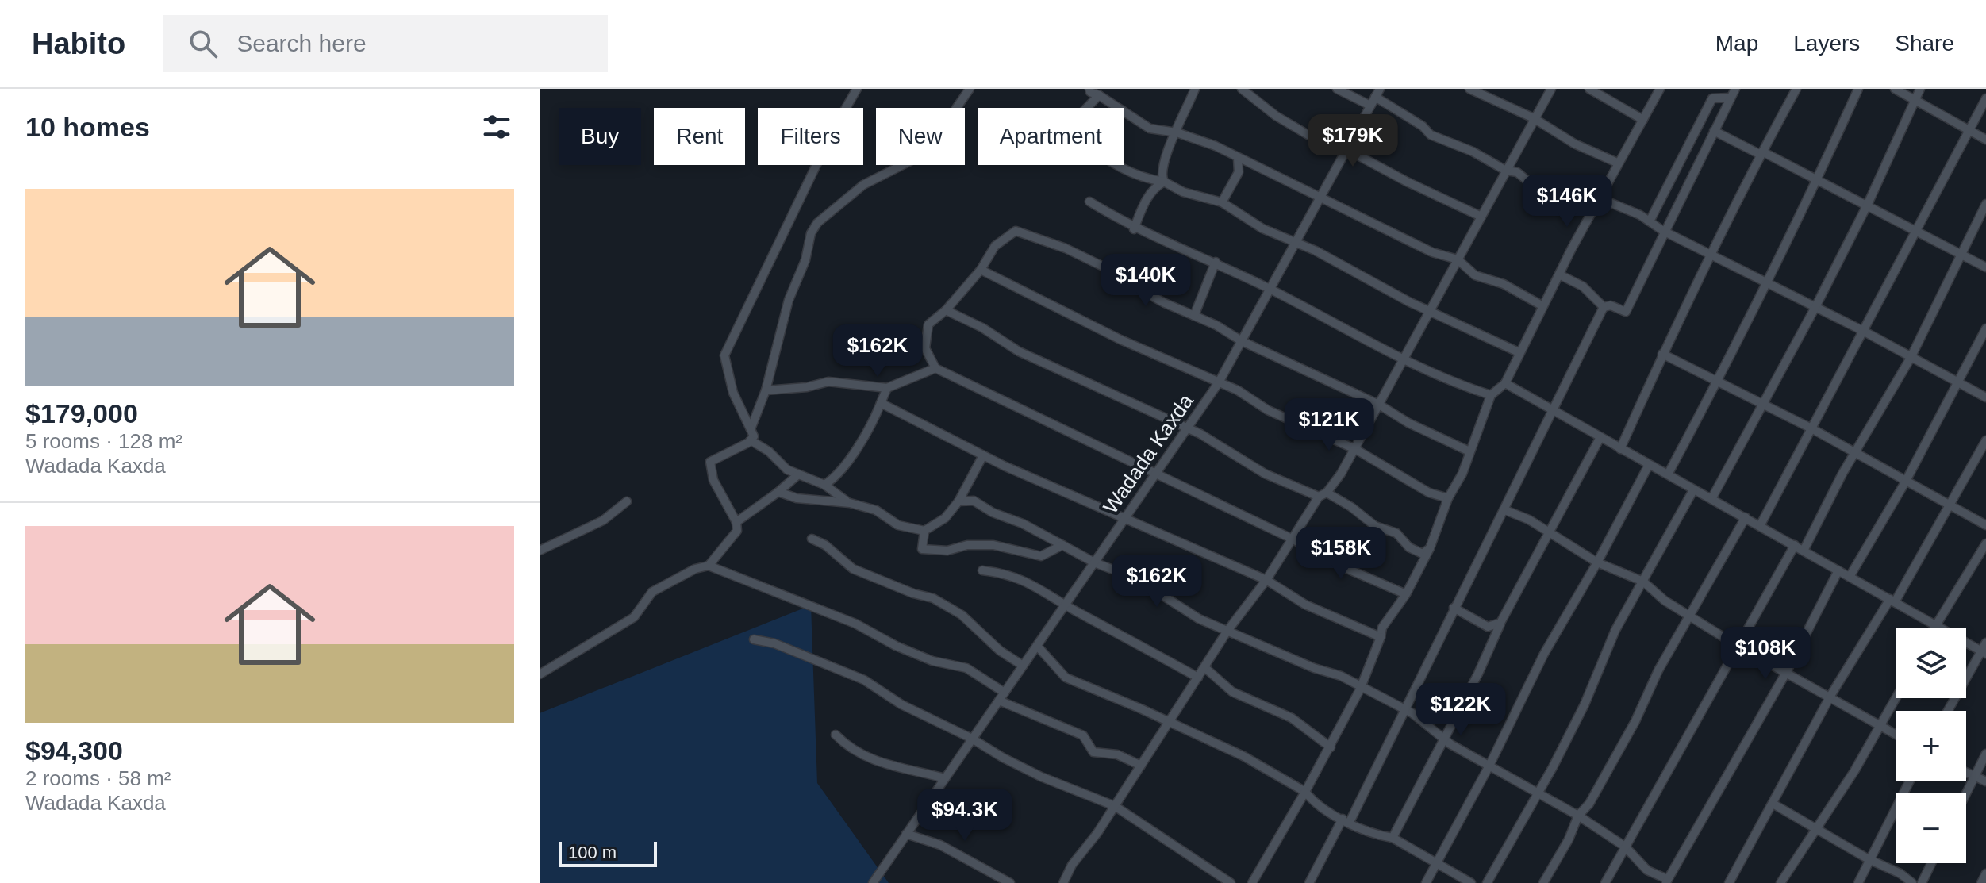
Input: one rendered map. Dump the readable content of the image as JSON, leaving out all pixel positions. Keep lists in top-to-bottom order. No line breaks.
{"streets":{"street":["Wadada Kaxda"]},"scale_bar":"100 m","page":{"header":"Habito","search":"Search here","nav":["Map","Layers","Share"],"heading":"10 homes","chip":["Buy","Rent","Filters","New","Apartment"],"price":["$179K","$146K","$140K","$162K","$121K","$158K","$162K","$108K","$122K","$94.3K"],"list":[{"name":"$179,000","note":"5 rooms · 128 m² · Wadada Kaxda"},{"name":"$94,300","note":"2 rooms · 58 m² · Wadada Kaxda"}],"map_buttons":["+","−"],"scale":"100 m"}}
